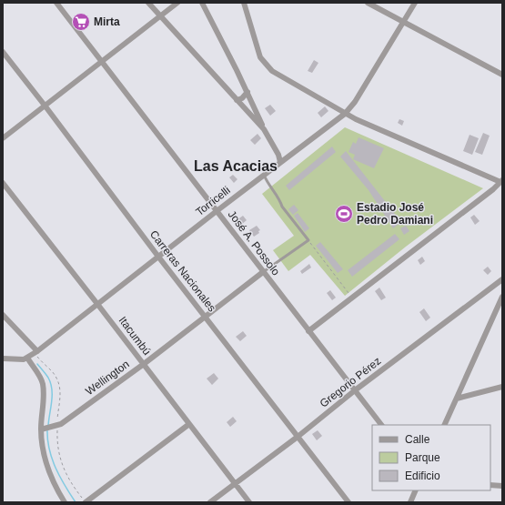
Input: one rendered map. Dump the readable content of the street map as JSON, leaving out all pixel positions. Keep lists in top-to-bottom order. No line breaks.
{"streets":{"street":["Torricelli","José A. Possolo","Carreras Nacionales","Itacumbú","Wellington","Gregorio Pérez"]},"crossings":[["Torricelli","José A. Possolo"],["Torricelli","Carreras Nacionales"],["Torricelli","Itacumbú"],["José A. Possolo","Wellington"],["José A. Possolo","Gregorio Pérez"],["Carreras Nacionales","Wellington"],["Carreras Nacionales","Gregorio Pérez"],["Itacumbú","Wellington"],["Itacumbú","Gregorio Pérez"]],"districts":["Las Acacias"],"places":{"supermarket":["Mirta"],"sports":["Estadio José Pedro Damiani"]},"legend":["Calle","Parque","Edificio"]}
